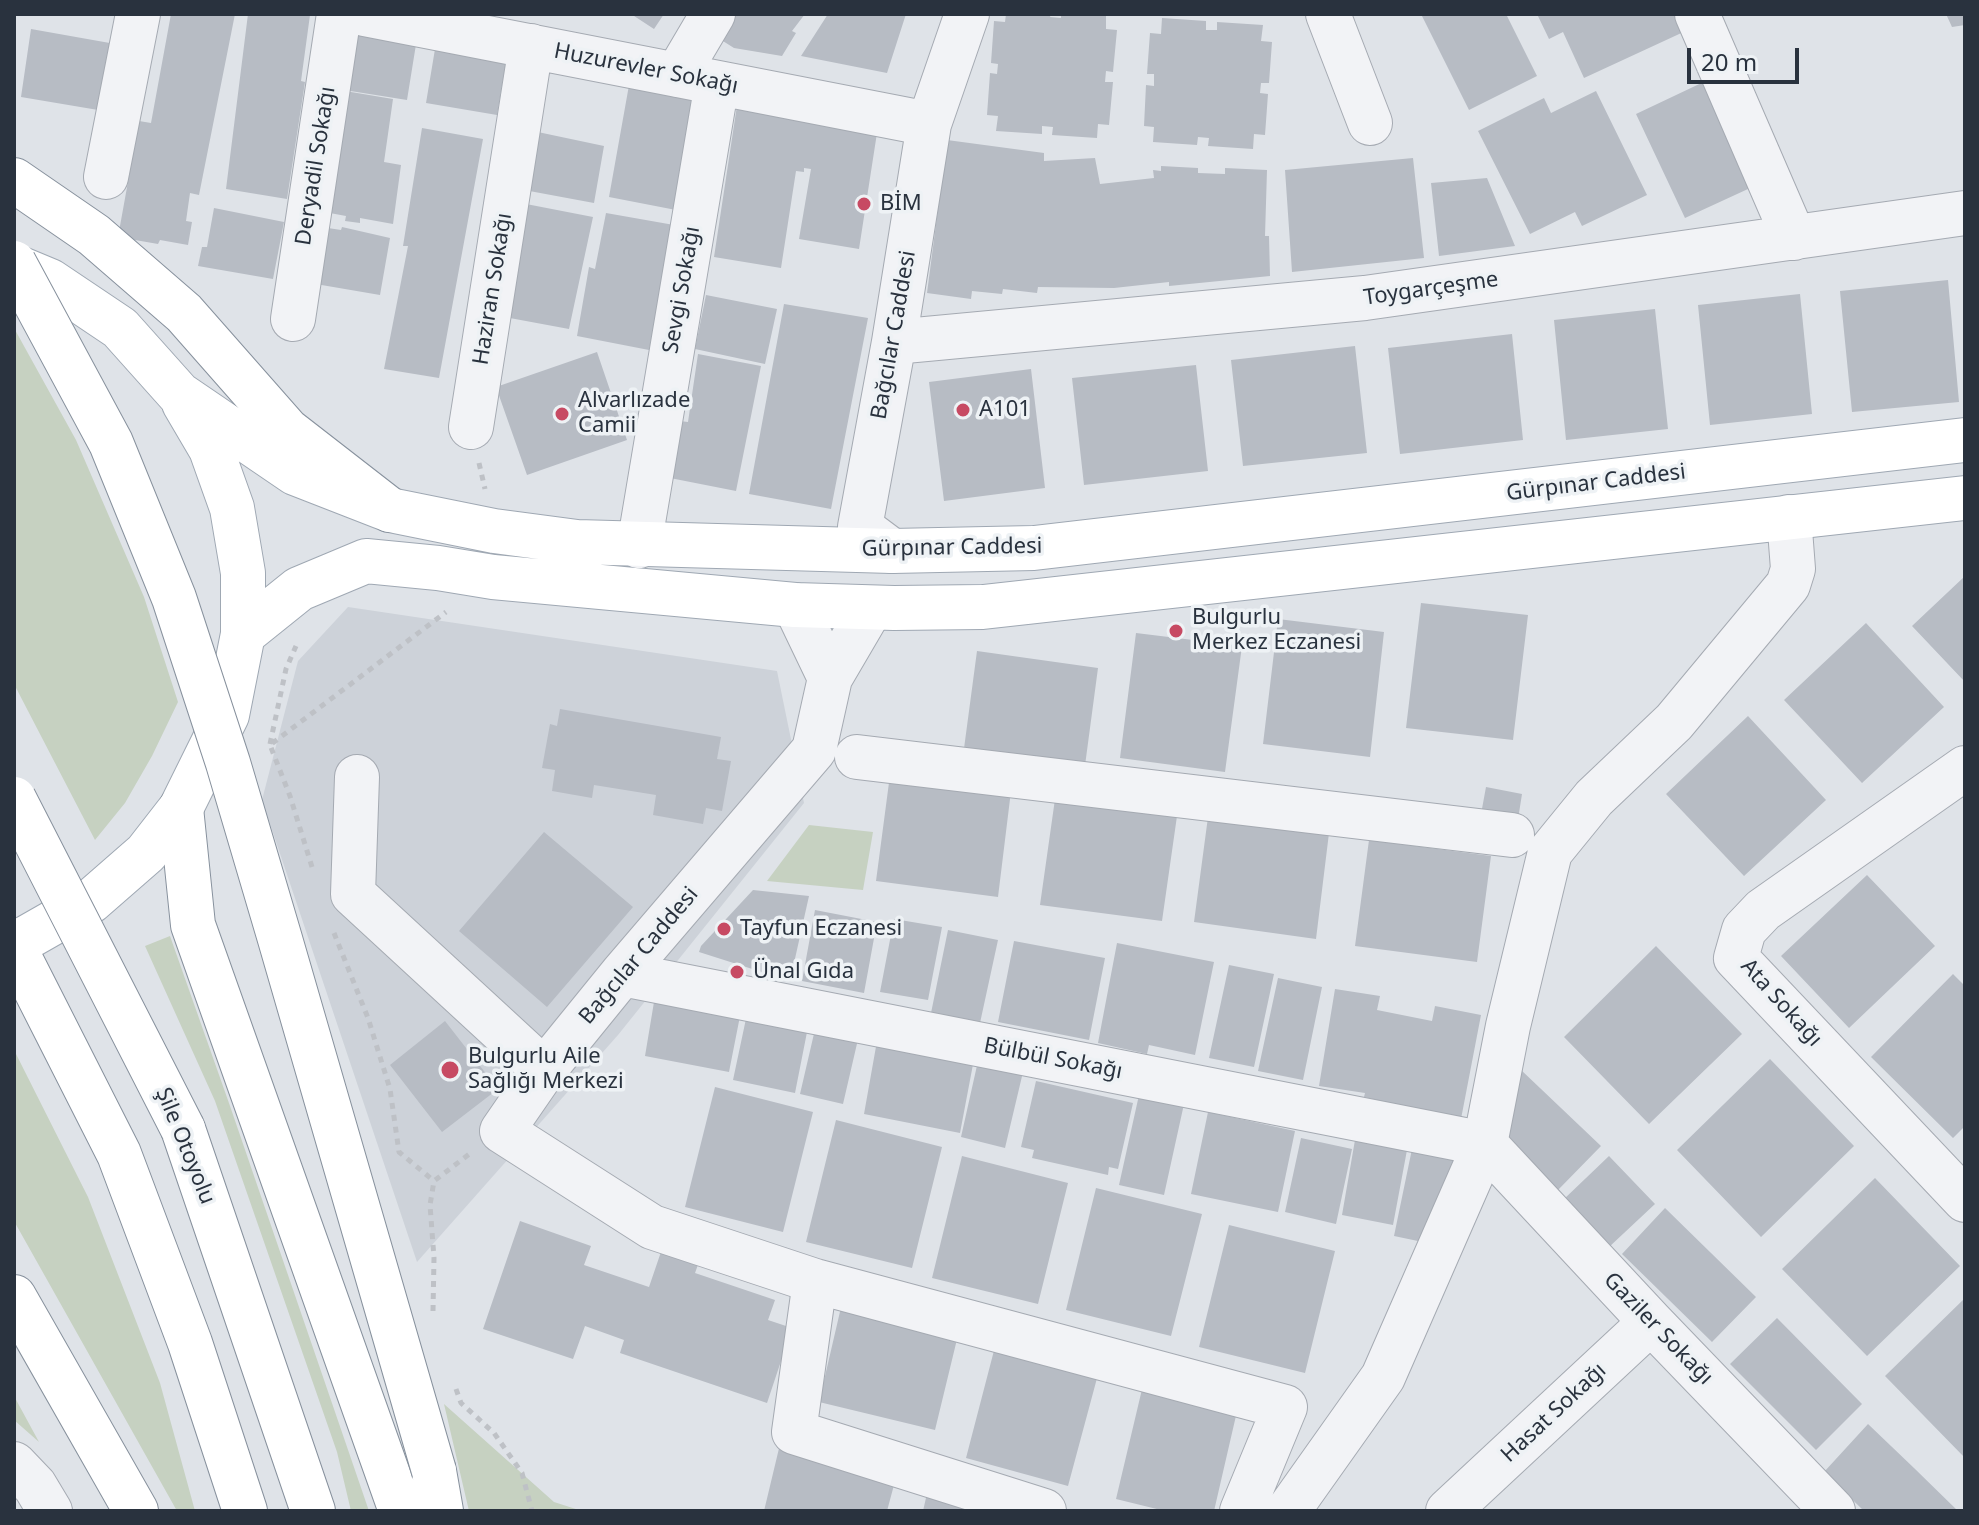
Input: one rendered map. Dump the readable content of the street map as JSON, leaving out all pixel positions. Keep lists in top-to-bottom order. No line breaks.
{"streets":{"main road":["Gürpınar Caddesi","Şile Otoyolu"],"street":["Huzurevler Sokağı","Deryadil Sokağı","Haziran Sokağı","Toygarçeşme","Sevgi Sokağı","Bağcılar Caddesi","Ata Sokağı","Bülbül Sokağı","Gaziler Sokağı","Hasat Sokağı"]},"crossings":[["Huzurevler Sokağı","Haziran Sokağı"],["Huzurevler Sokağı","Sevgi Sokağı"],["Huzurevler Sokağı","Bağcılar Caddesi"],["Toygarçeşme","Bağcılar Caddesi"],["Sevgi Sokağı","Gürpınar Caddesi"],["Bağcılar Caddesi","Gürpınar Caddesi"],["Bağcılar Caddesi","Bülbül Sokağı"],["Bülbül Sokağı","Gaziler Sokağı"],["Gaziler Sokağı","Hasat Sokağı"]],"places":["BİM","A101","Alvarlızade Camii","Bulgurlu Merkez Eczanesi","Tayfun Eczanesi","Ünal Gıda","Bulgurlu Aile Sağlığı Merkezi"],"scale_bar":"20 m"}
